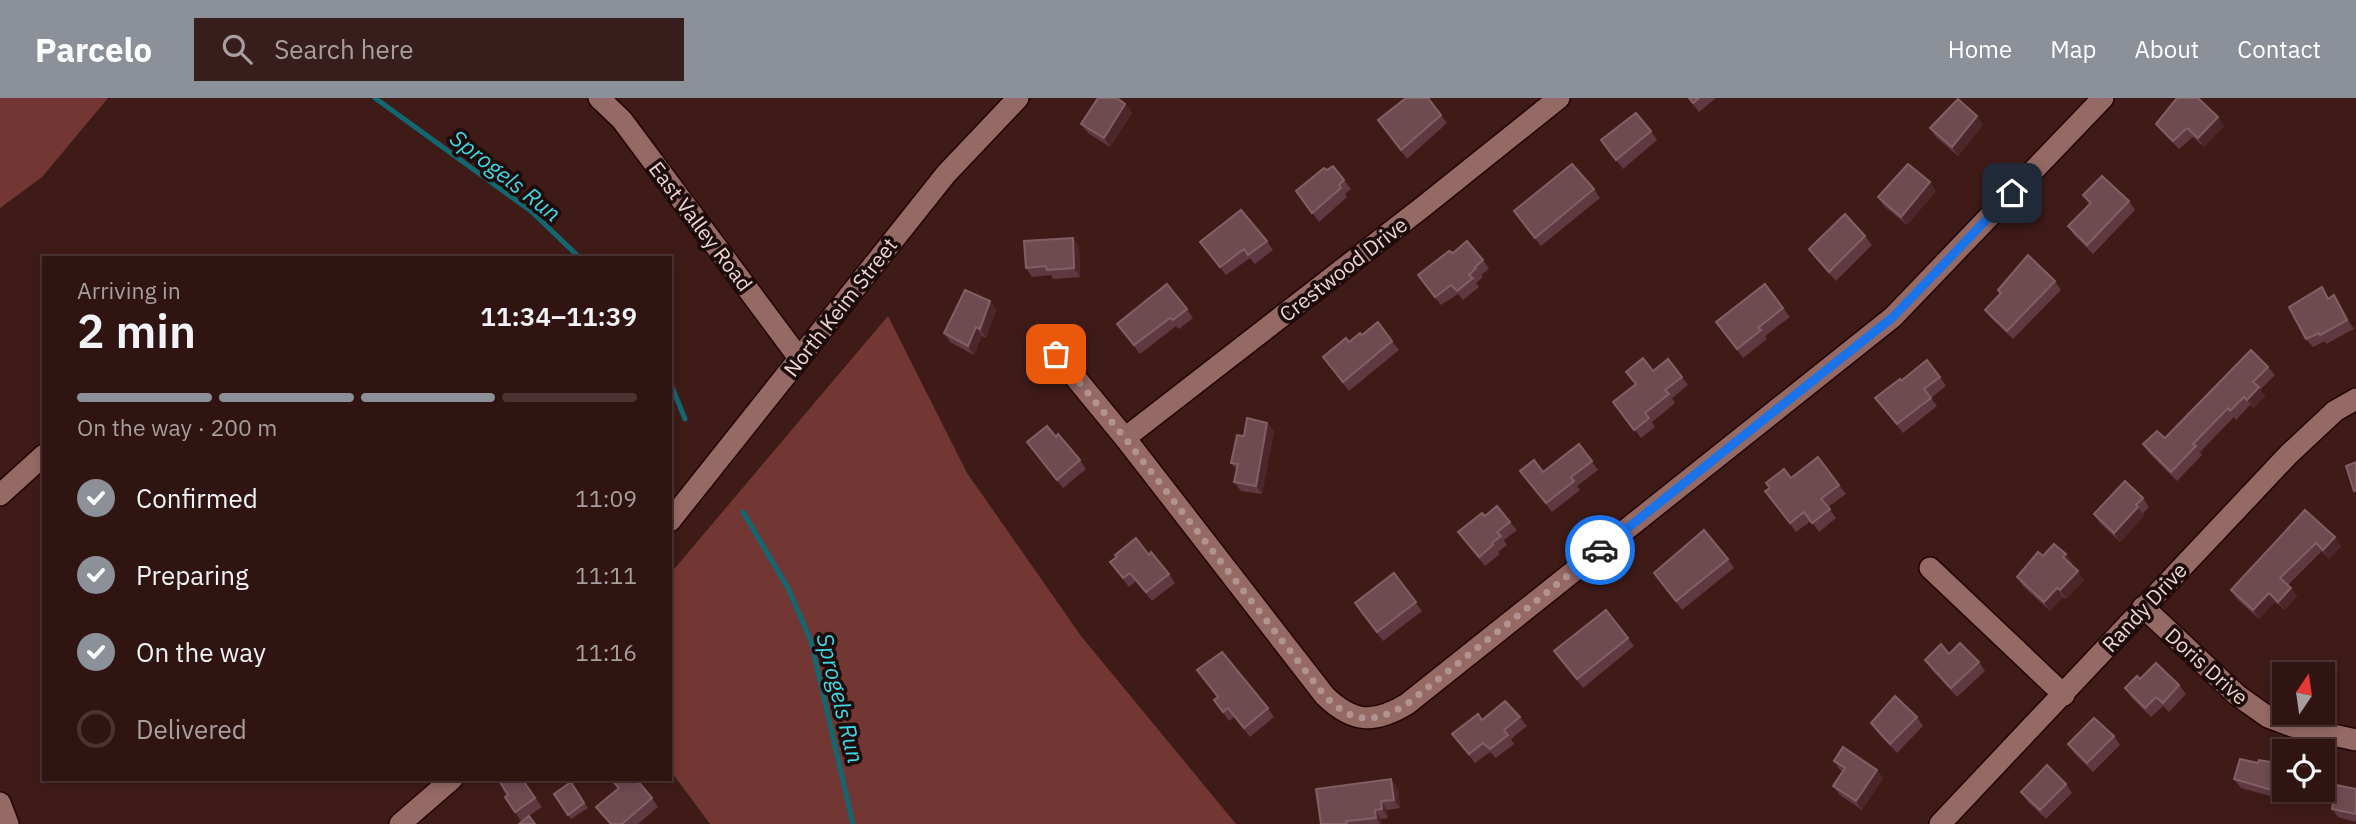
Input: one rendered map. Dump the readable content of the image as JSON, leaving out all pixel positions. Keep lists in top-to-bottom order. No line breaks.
{"streets":{"street":["East Valley Road","Crestwood Drive","North Keim Street","Randy Drive","Doris Drive"]},"crossings":[["East Valley Road","North Keim Street"],["Randy Drive","Doris Drive"]],"water":["Sprogels Run"],"north":"top","page":{"header":"Parcelo","search":"Search here","nav":["Home","Map","About","Contact"],"heading":["2 min","Arriving in","11:34–11:39"],"bar":"On the way · 200 m","list":[["Confirmed","11:09"],["Preparing","11:11"],["On the way","11:16"],"Delivered"]}}
